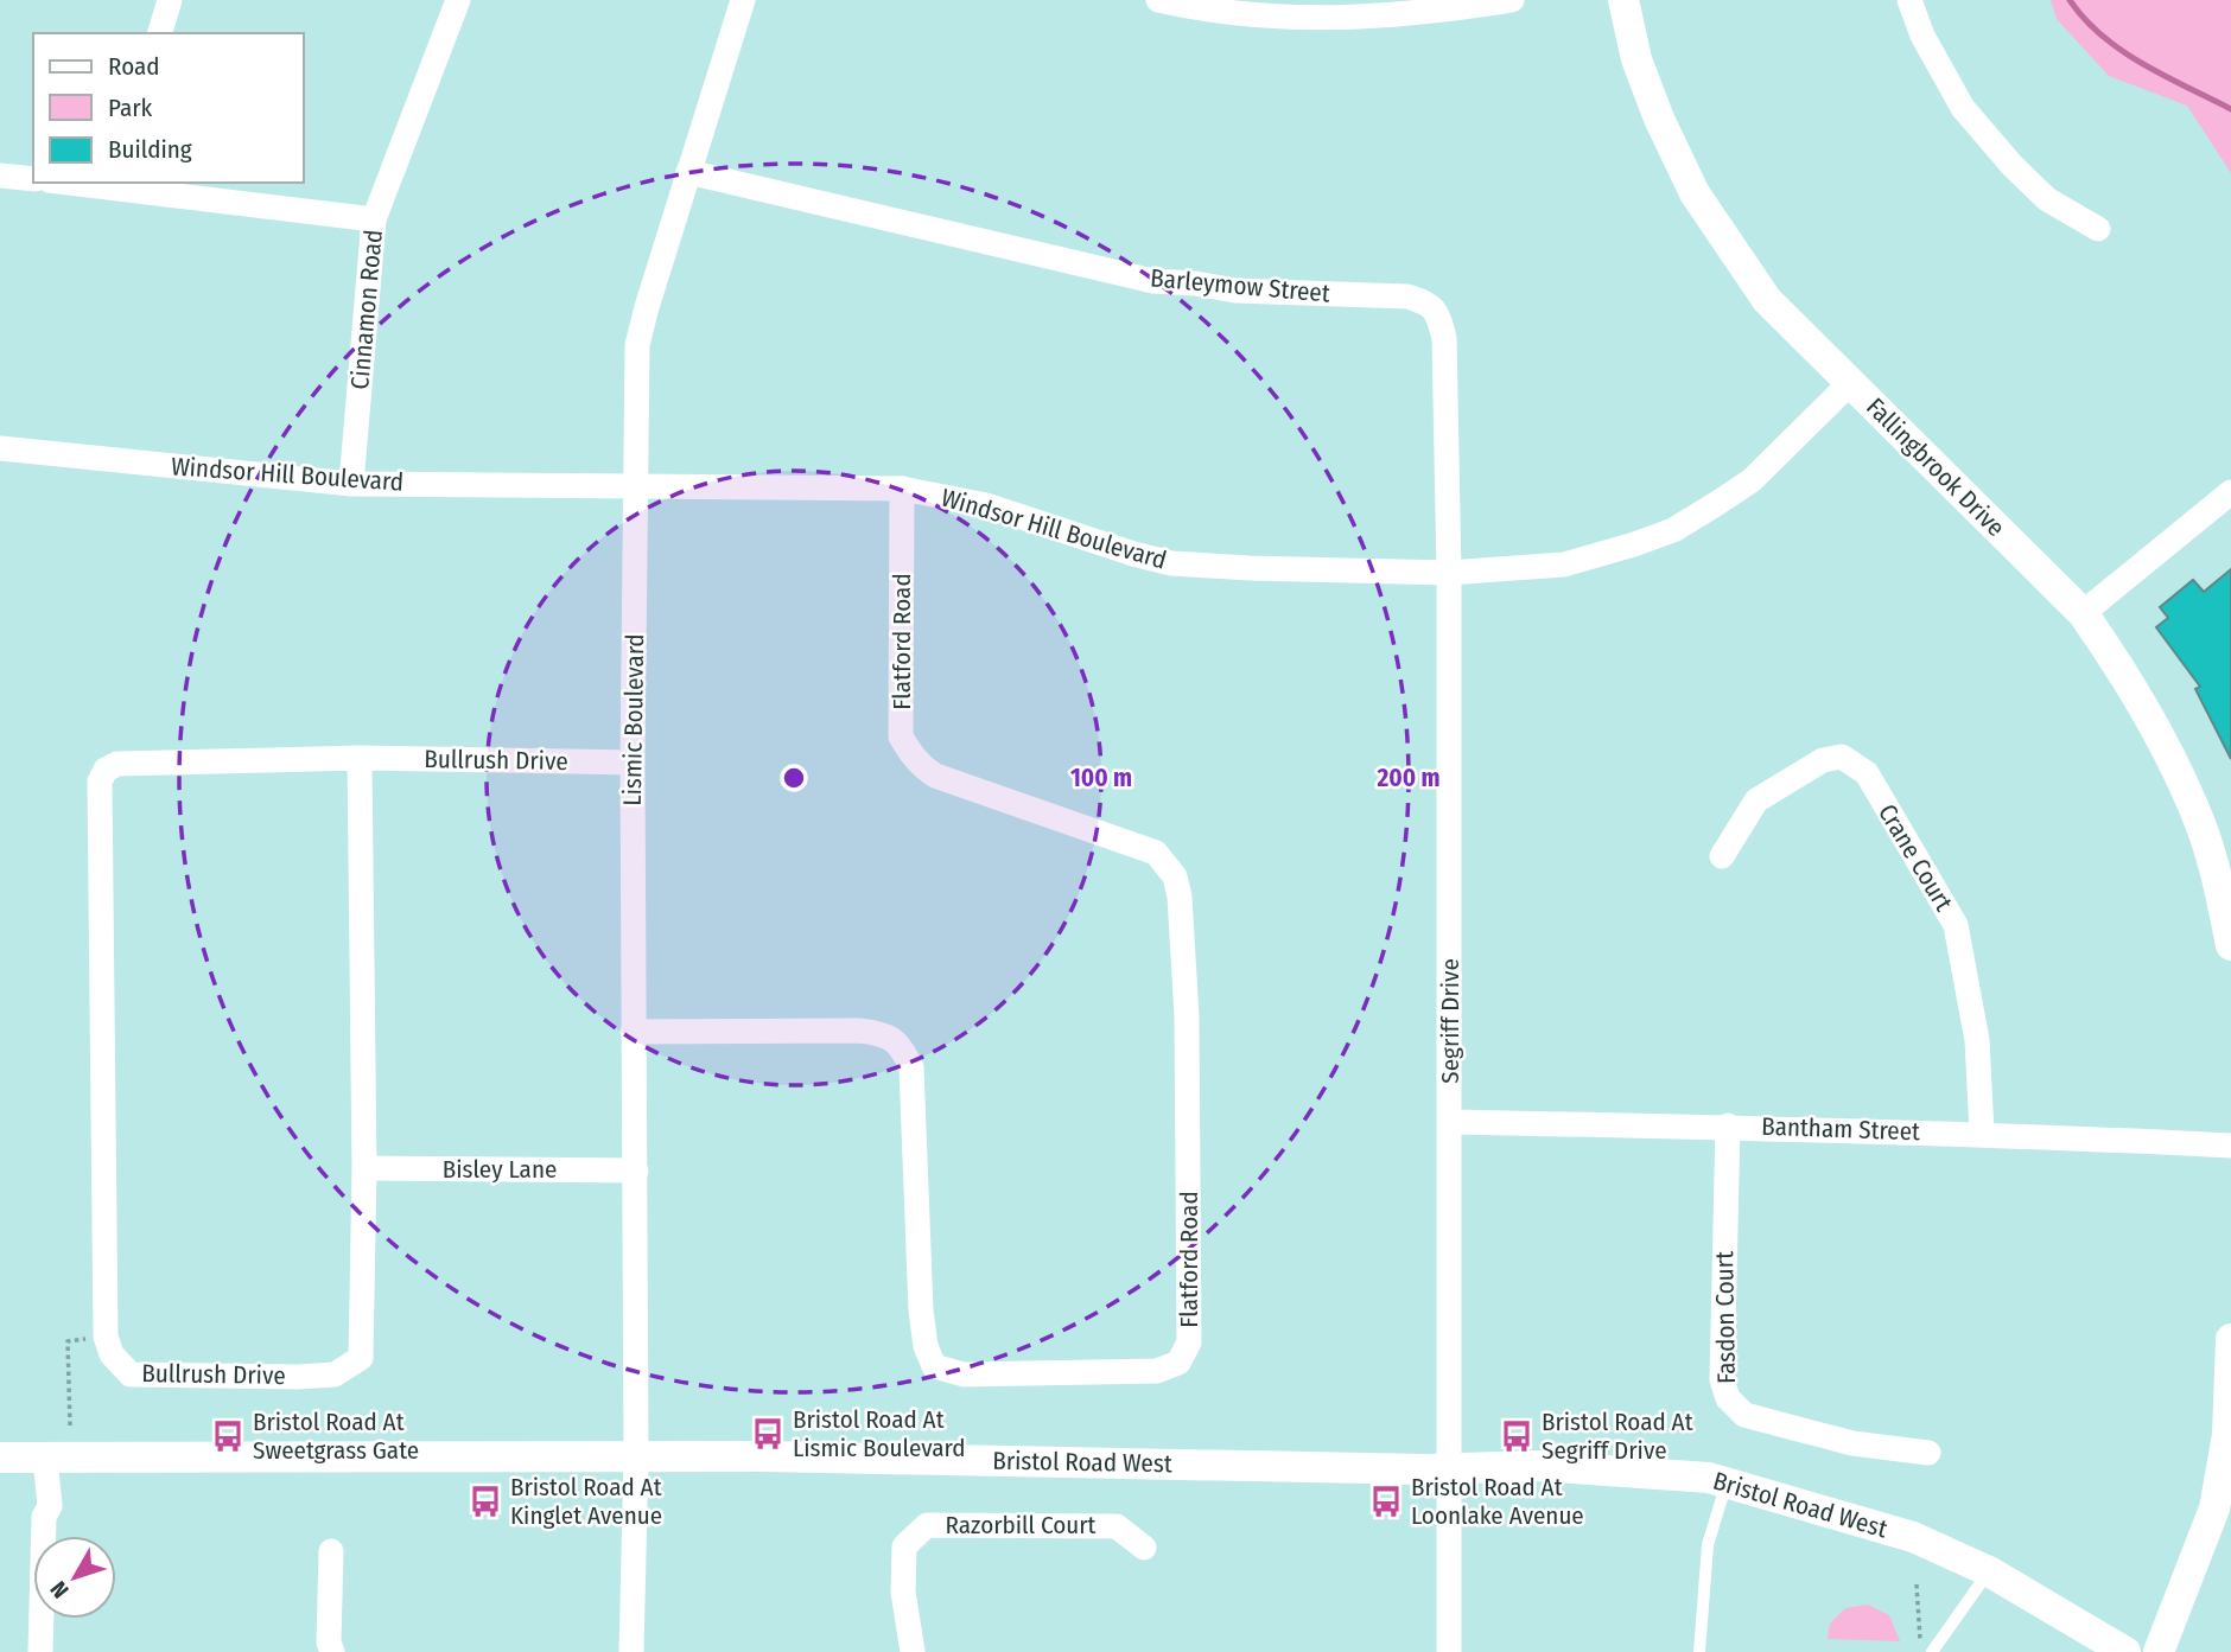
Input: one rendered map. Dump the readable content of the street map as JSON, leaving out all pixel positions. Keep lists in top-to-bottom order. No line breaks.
{"streets":{"street":["Barleymow Street","Cinnamon Road","Fallingbrook Drive","Windsor Hill Boulevard","Flatford Road","Lismic Boulevard","Bullrush Drive","Crane Court","Segriff Drive","Bantham Street","Bisley Lane","Fasdon Court","Bristol Road West","Razorbill Court"]},"crossings":[["Barleymow Street","Windsor Hill Boulevard"],["Barleymow Street","Lismic Boulevard"],["Barleymow Street","Segriff Drive"],["Cinnamon Road","Windsor Hill Boulevard"],["Fallingbrook Drive","Windsor Hill Boulevard"],["Windsor Hill Boulevard","Flatford Road"],["Windsor Hill Boulevard","Lismic Boulevard"],["Windsor Hill Boulevard","Segriff Drive"],["Flatford Road","Lismic Boulevard"],["Lismic Boulevard","Bullrush Drive"],["Lismic Boulevard","Bisley Lane"],["Lismic Boulevard","Bristol Road West"],["Bullrush Drive","Bisley Lane"],["Crane Court","Bantham Street"],["Segriff Drive","Bantham Street"],["Segriff Drive","Bristol Road West"],["Bantham Street","Fasdon Court"]],"places":{"bus stop":["Bristol Road At Lismic Boulevard","Bristol Road At Sweetgrass Gate","Bristol Road At Segriff Drive","Bristol Road At Kinglet Avenue","Bristol Road At Loonlake Avenue"]},"legend":["Road","Park","Building"],"north":"bottom left","rings":["100 m","200 m"]}
